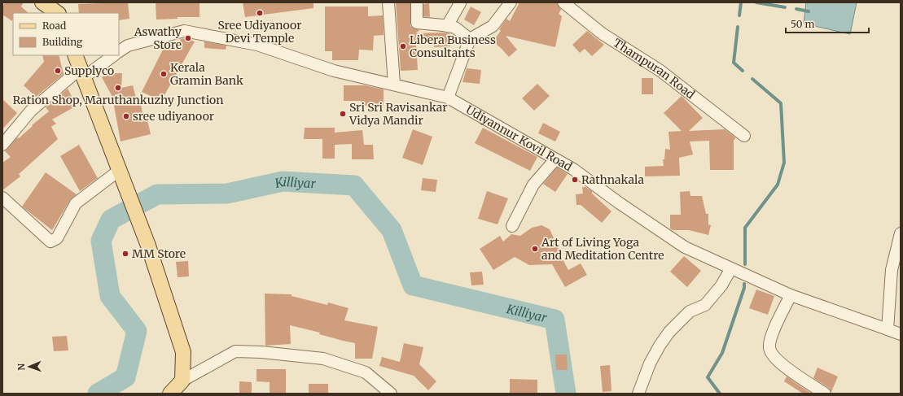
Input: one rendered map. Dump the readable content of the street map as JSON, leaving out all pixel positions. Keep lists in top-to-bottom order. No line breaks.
{"streets":{"street":["Thampuran Road","Udiyannur Kovil Road"]},"water":["Killiyar"],"places":["Sree Udiyanoor Devi Temple","Aswathy Store","Libera Business Consultants","Supplyco","Kerala Gramin Bank","Ration Shop, Maruthankuzhy Junction","Sri Sri Ravisankar Vidya Mandir","sree udiyanoor","Rathnakala","Art of Living Yoga and Meditation Centre","MM Store"],"legend":["Road","Building"],"scale_bar":"50 m","north":"left"}
